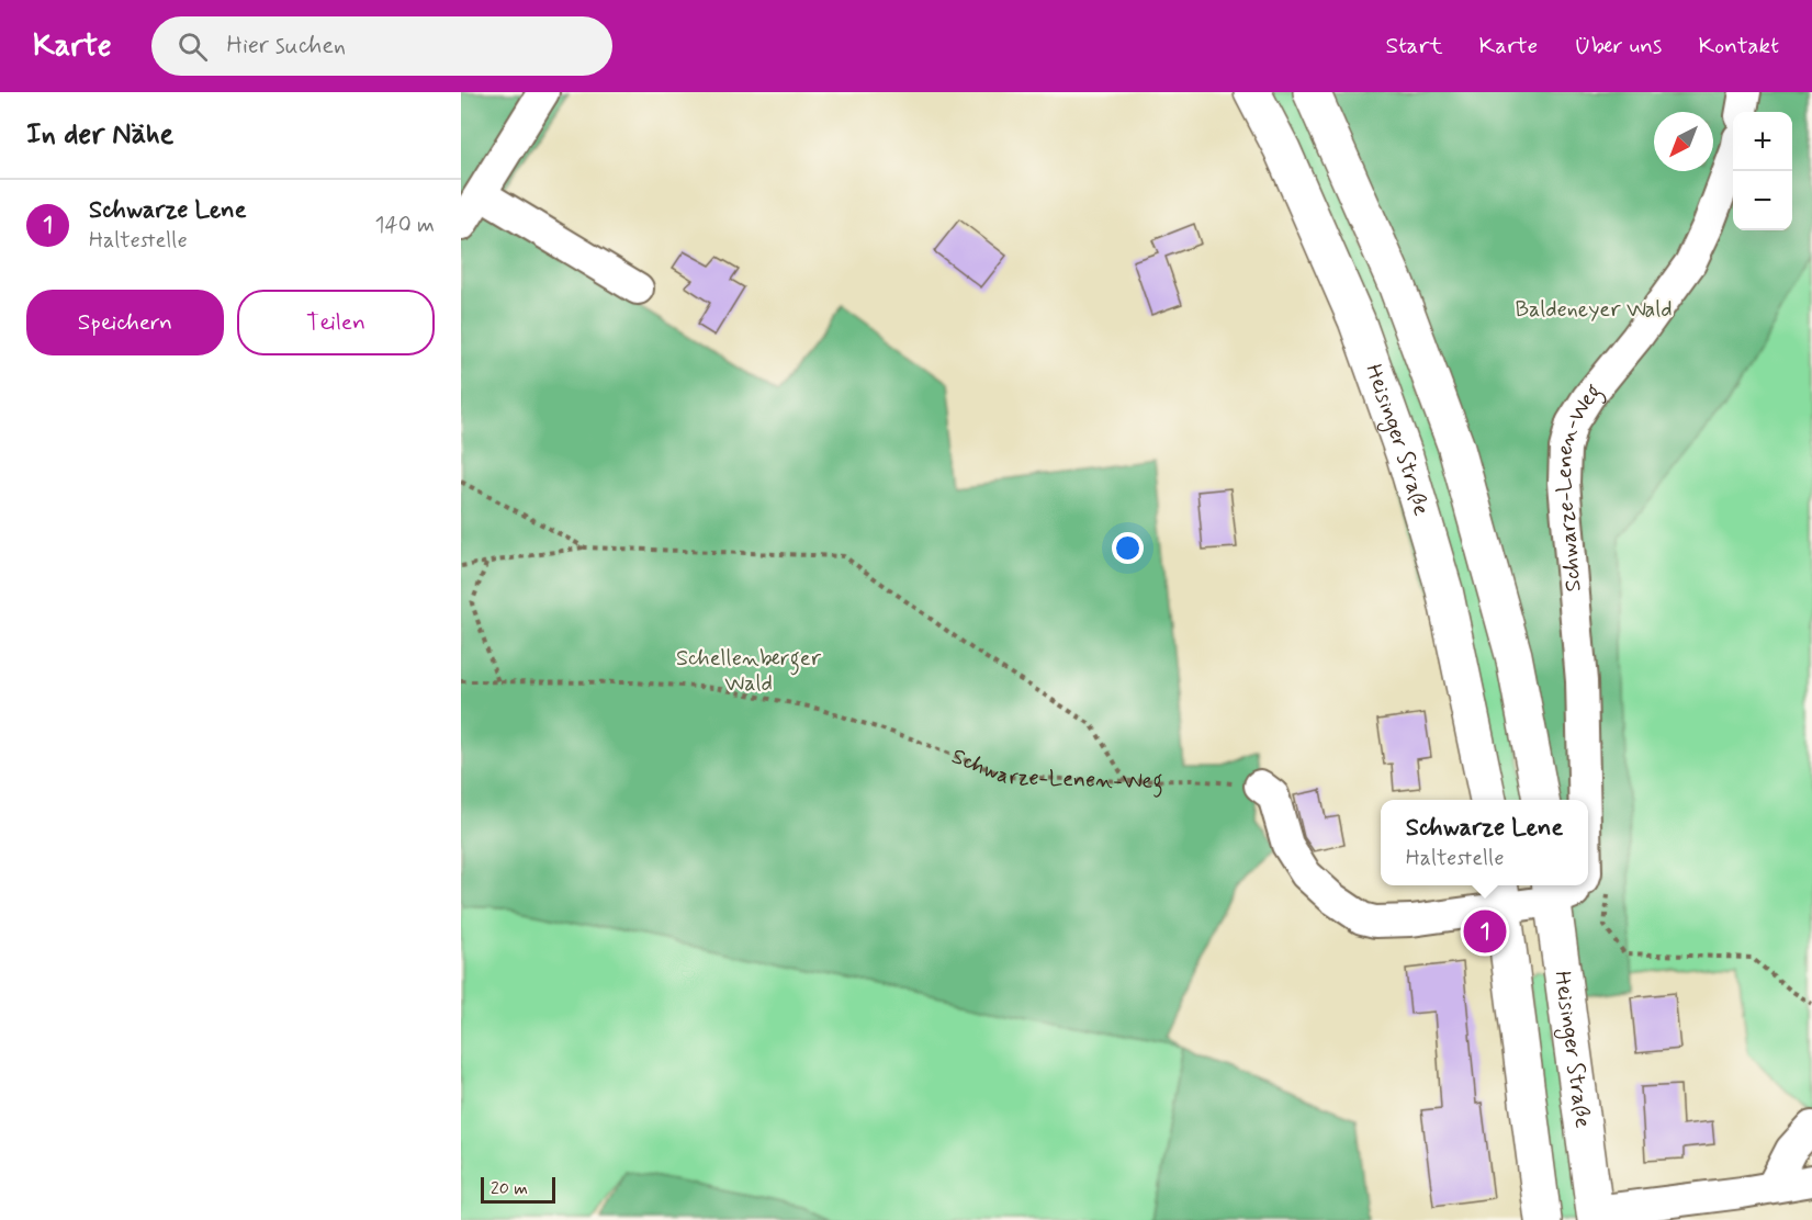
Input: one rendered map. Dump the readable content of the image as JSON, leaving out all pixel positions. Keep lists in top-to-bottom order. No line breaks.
{"streets":{"main road":["Heisinger Straße"],"street":["Schwarze-Lenen-Weg"]},"parks":["Baldeneyer Wald","Schellenberger Wald"],"scale_bar":"20 m","north":"bottom left","page":{"header":"Karte","search":"Hier suchen","nav":["Start","Karte","Über uns","Kontakt"],"heading":"In der Nähe","map_buttons":["+","−"],"list":[{"mark":"1","name":"Schwarze Lene","note":"Haltestelle","value":"140 m"}],"buttons":["Speichern","Teilen"],"popup":["Schwarze Lene","Haltestelle"],"pins":"1","scale":"20 m"}}
